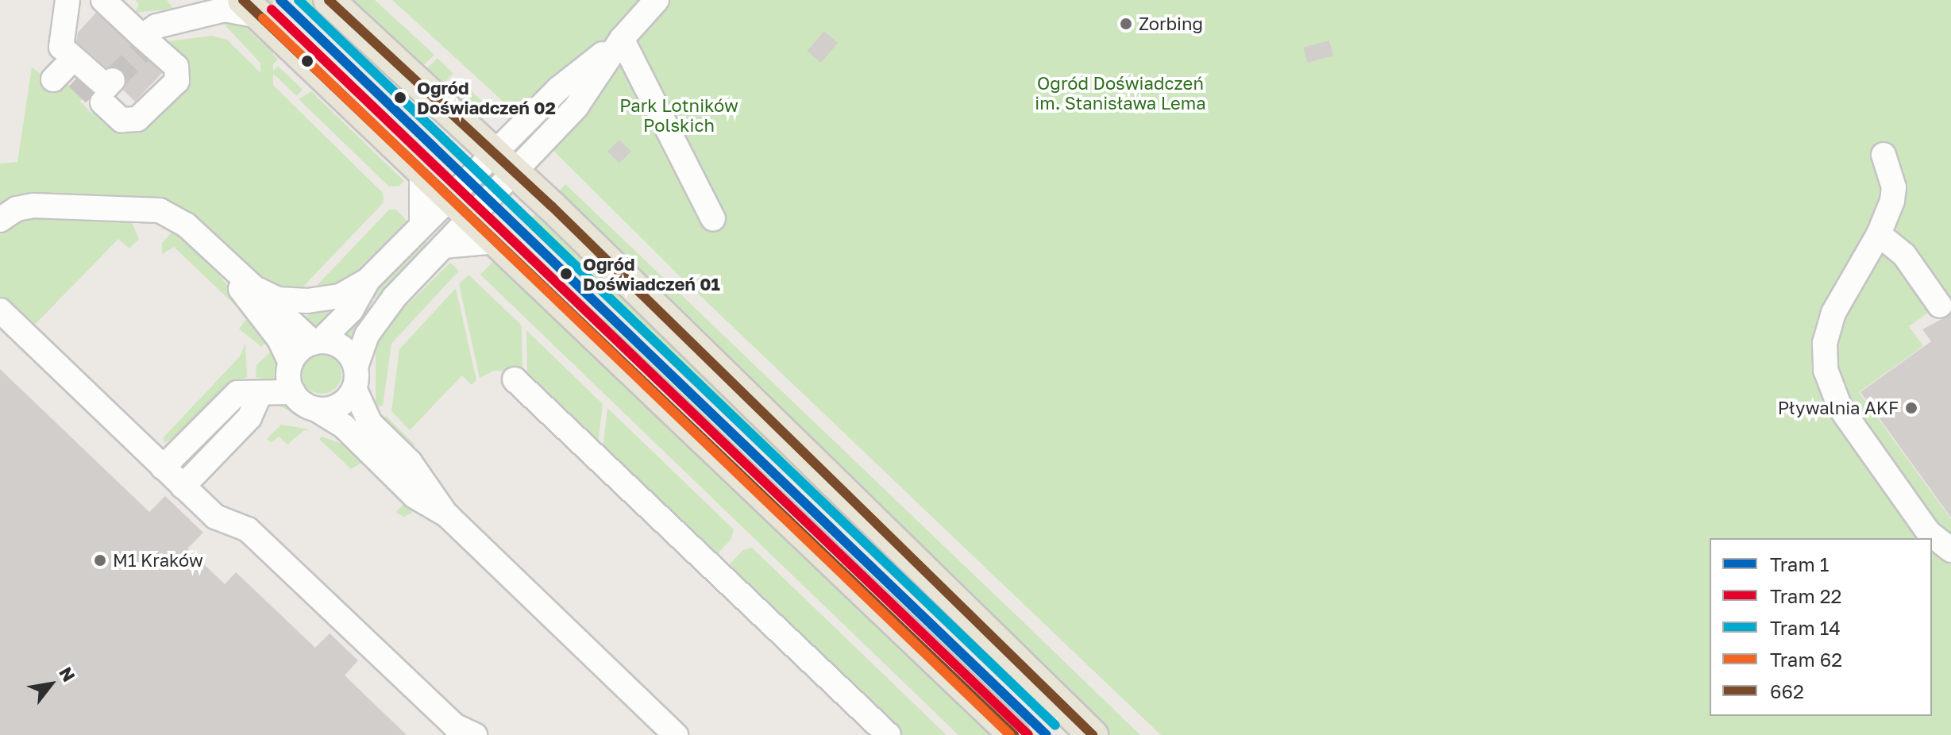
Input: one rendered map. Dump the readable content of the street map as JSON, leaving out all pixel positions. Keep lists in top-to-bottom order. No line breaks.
{"parks":["Ogród Doświadczeń im. Stanisława Lema","Park Lotników Polskich"],"places":["Zorbing","Ogród Doświadczeń 02","Ogród Doświadczeń 01","Pływalnia AKF","M1 Kraków"],"lines":["tram line 1","tram line 14","transit line 662","tram line 22","tram line 62"],"legend":["Tram 1","Tram 22","Tram 14","Tram 62","662"],"north":"top right"}
